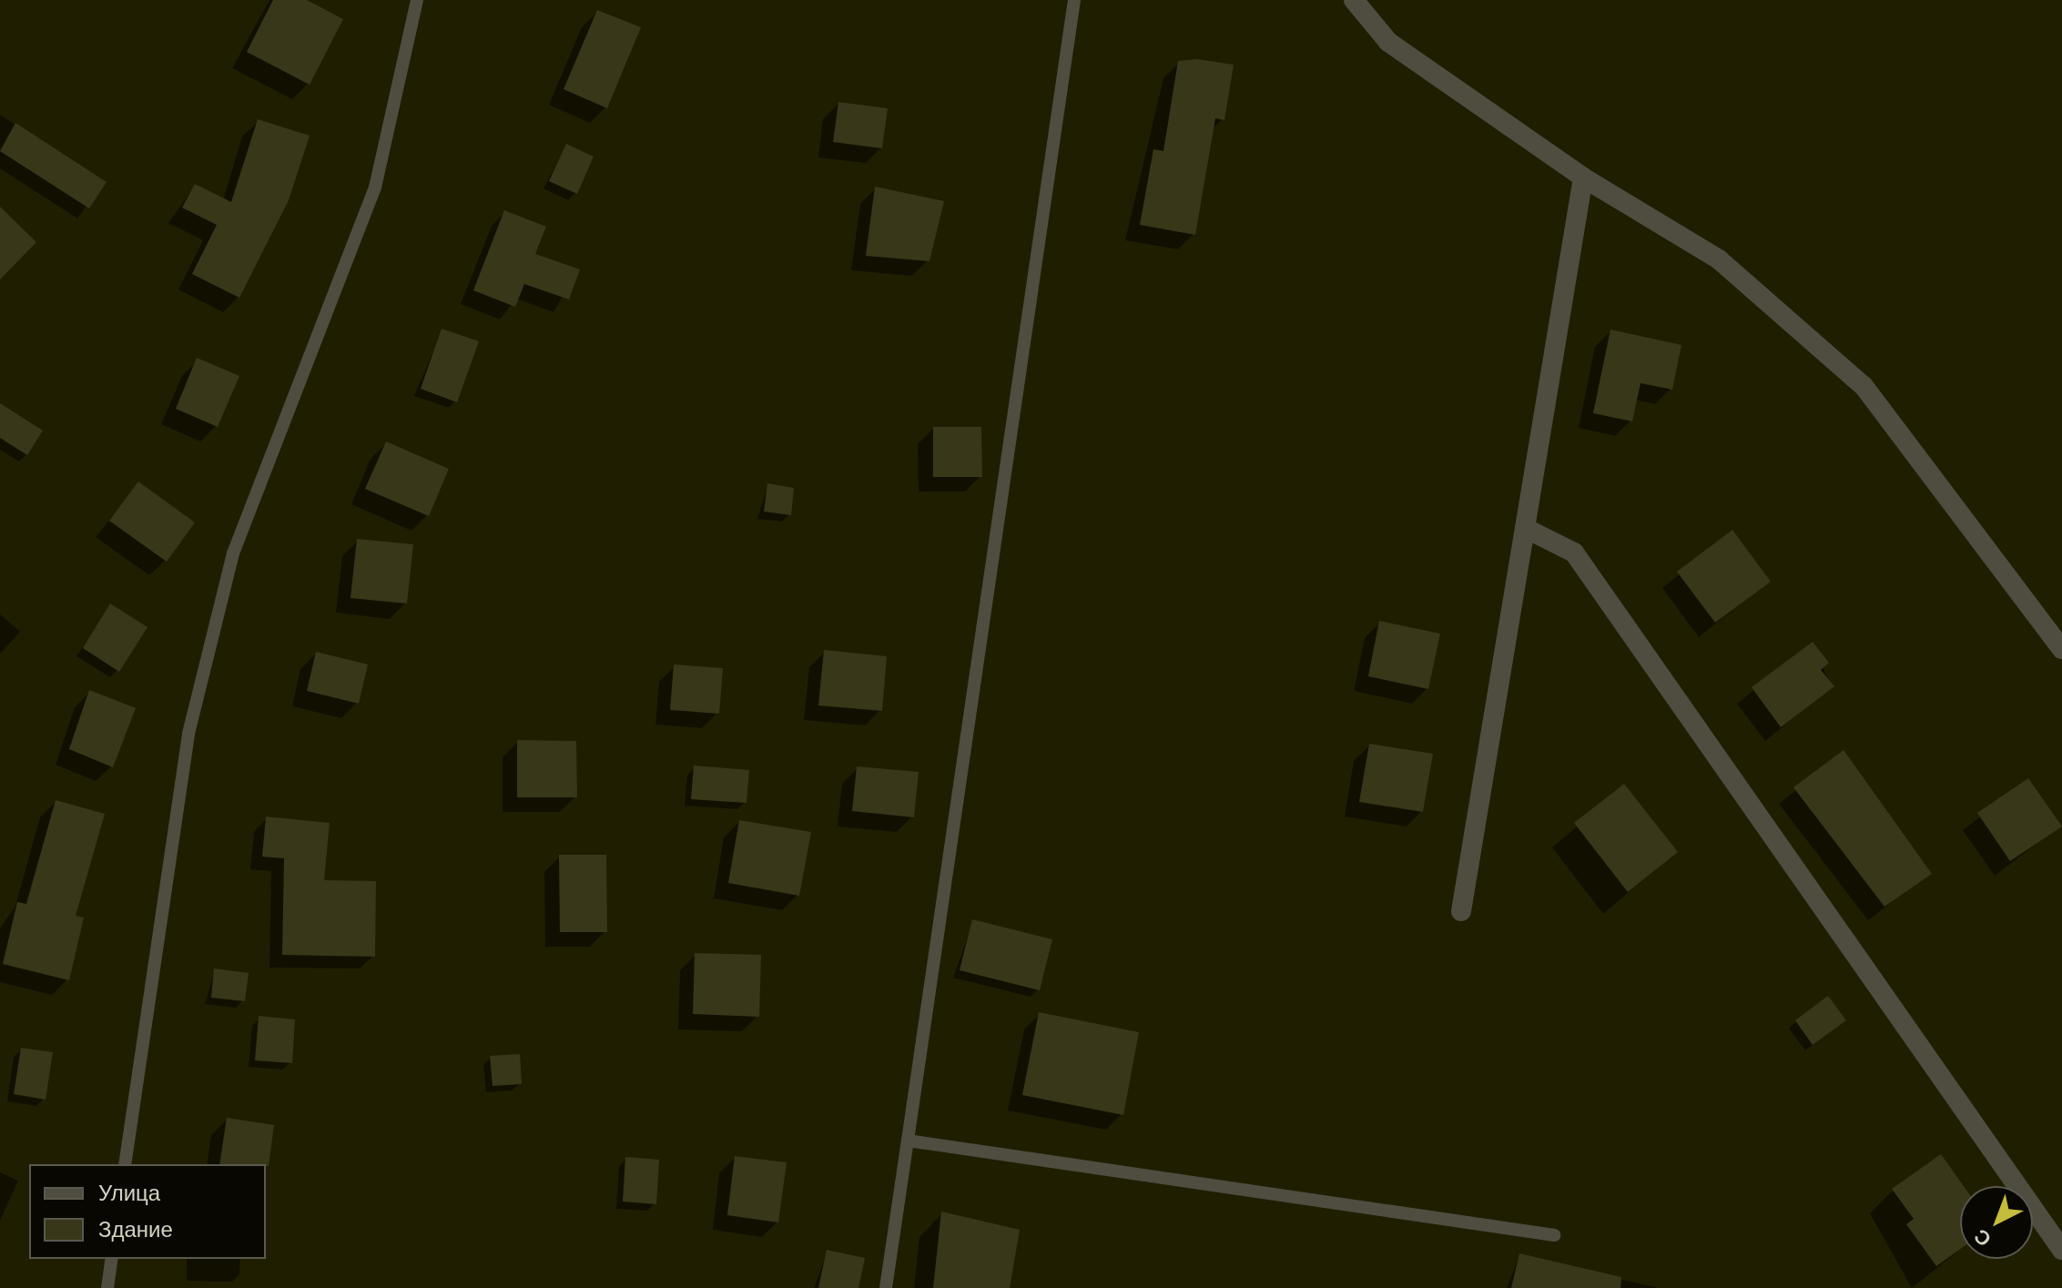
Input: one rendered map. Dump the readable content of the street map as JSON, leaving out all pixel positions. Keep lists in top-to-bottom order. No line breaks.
{"legend":["Улица","Здание"],"north":"bottom left"}
